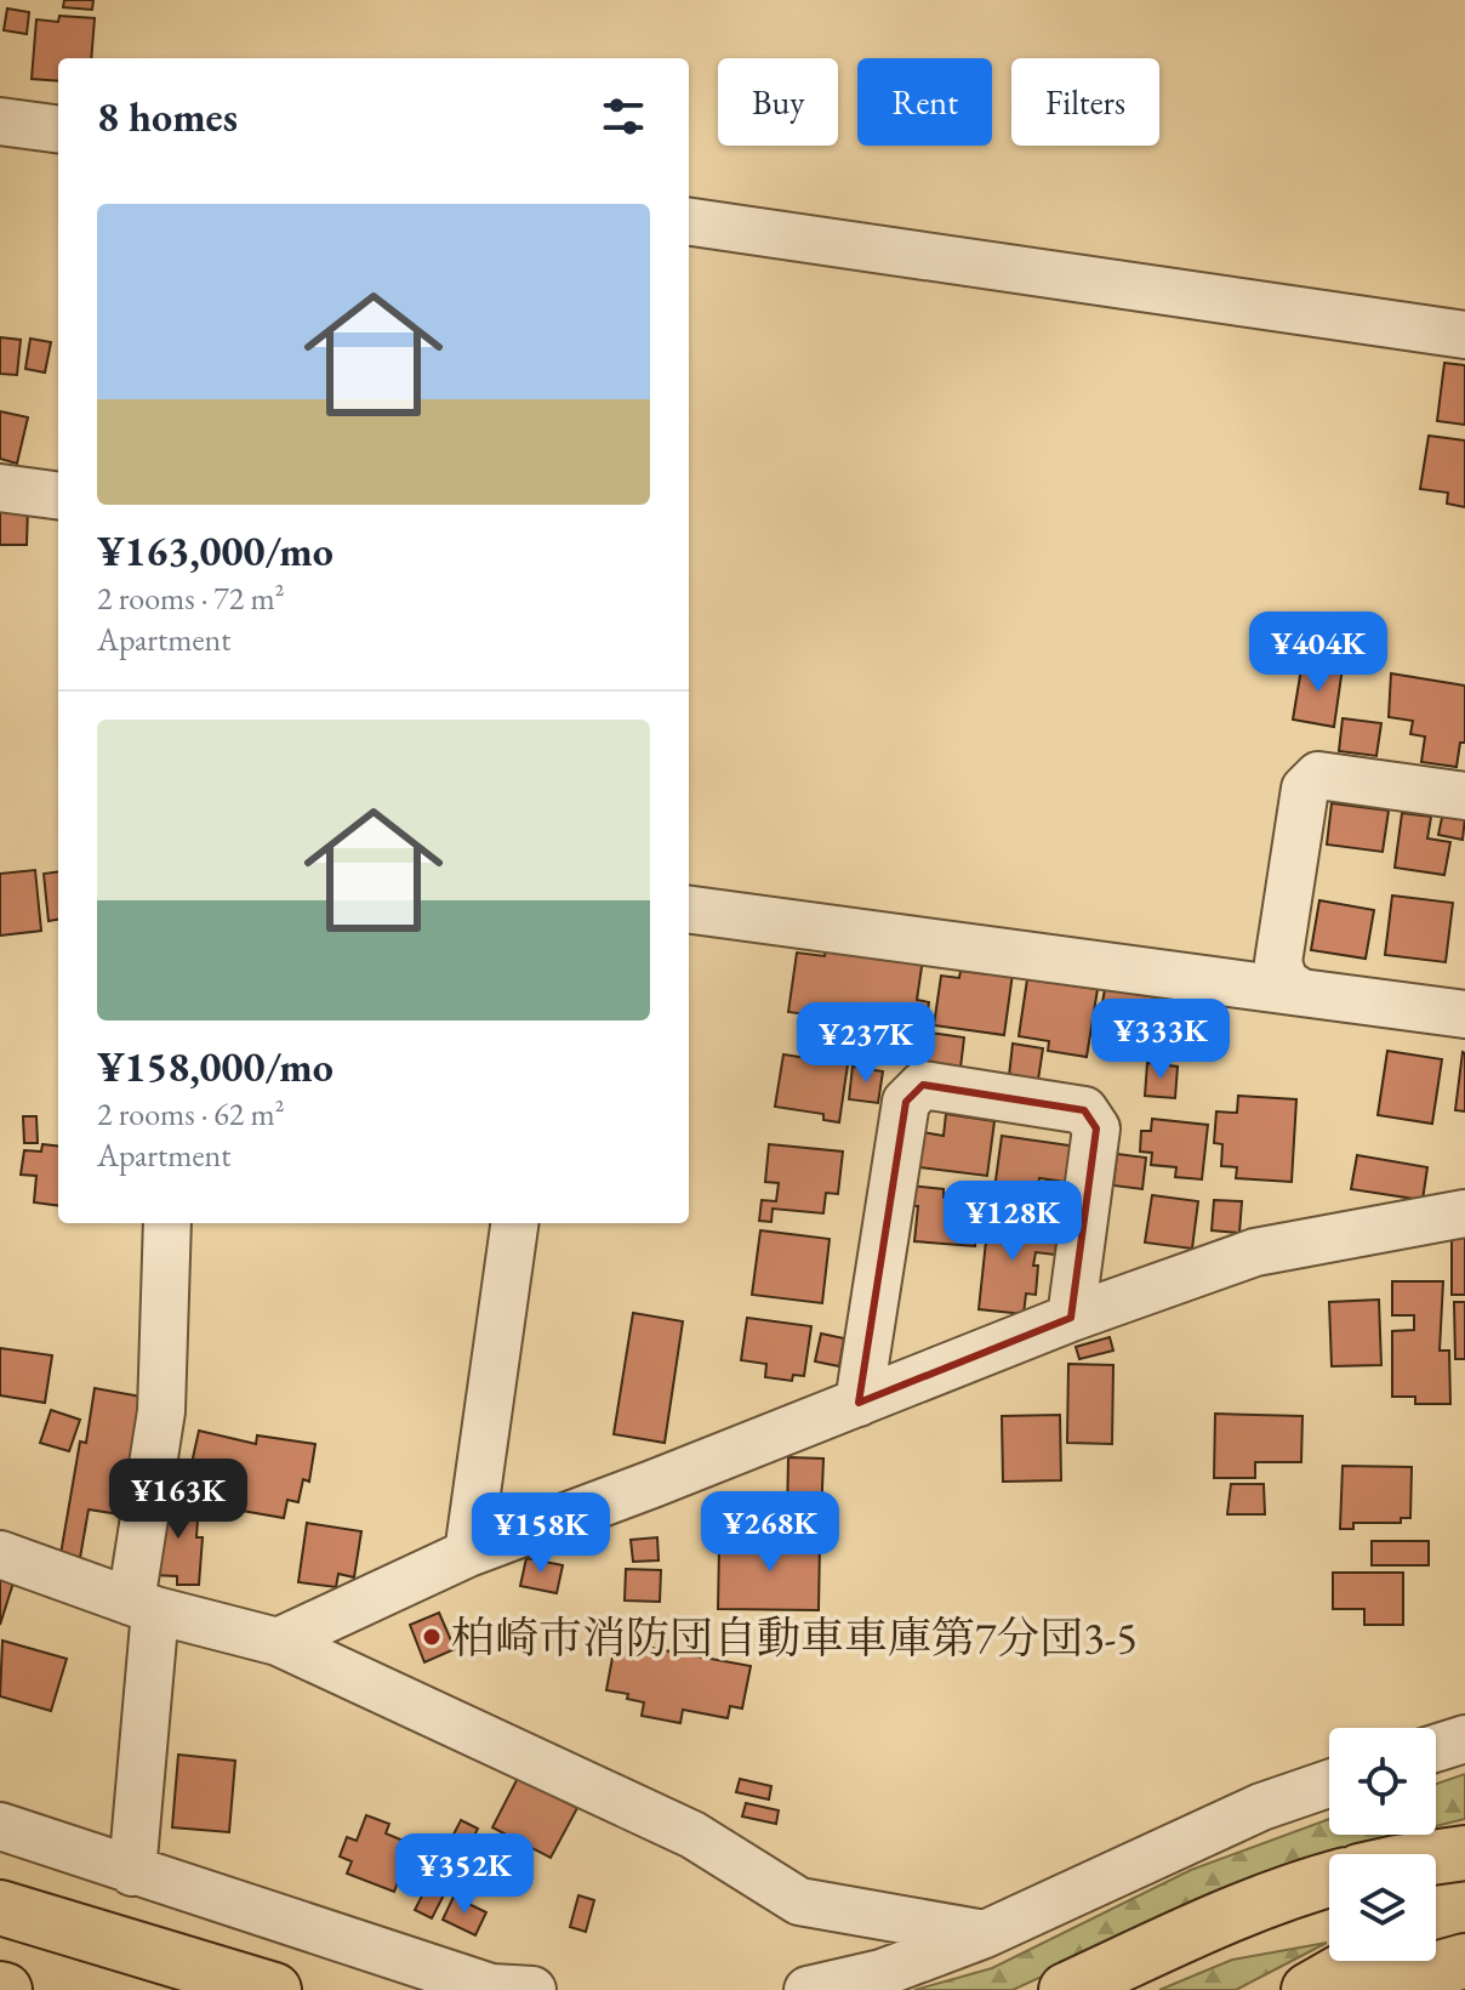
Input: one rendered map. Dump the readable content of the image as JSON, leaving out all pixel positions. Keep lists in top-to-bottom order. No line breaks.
{"places":["柏崎市消防団自動車車庫第7分団3-5"],"page":{"chip":["Buy","Rent","Filters"],"heading":"8 homes","list":[{"name":"¥163,000/mo","note":"2 rooms · 72 m² · Apartment"},{"name":"¥158,000/mo","note":"2 rooms · 62 m² · Apartment"}],"price":["¥404K","¥333K","¥237K","¥128K","¥163K","¥268K","¥158K","¥352K"]}}
